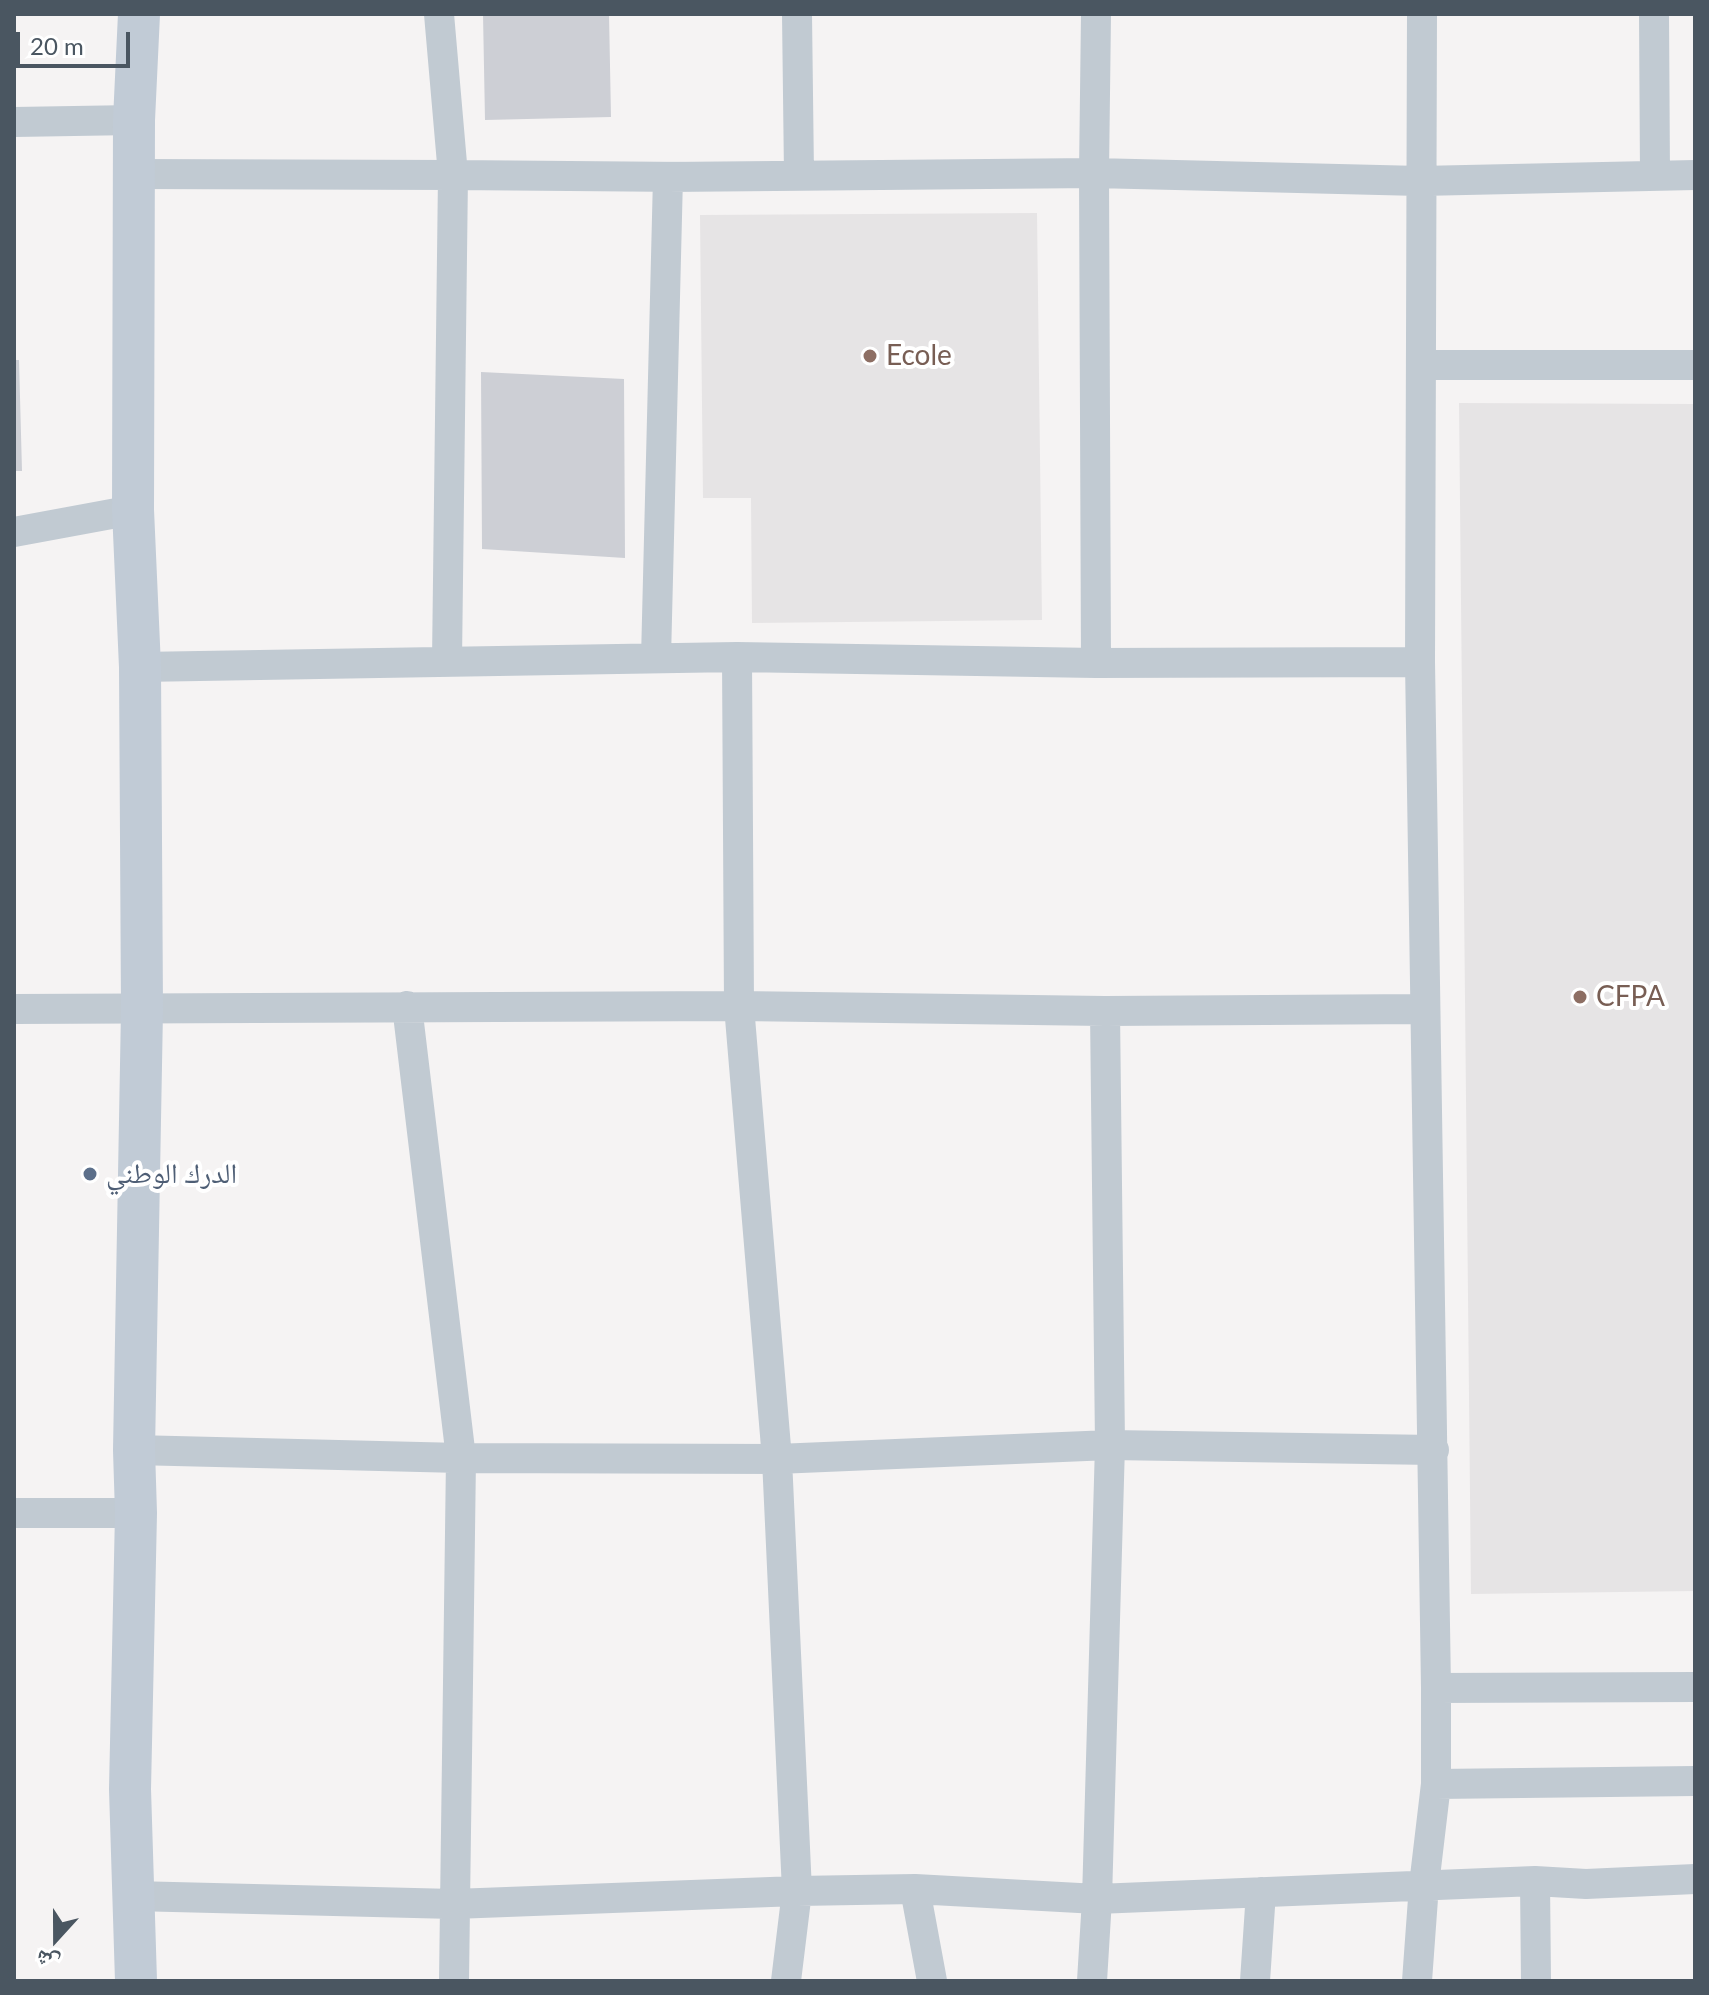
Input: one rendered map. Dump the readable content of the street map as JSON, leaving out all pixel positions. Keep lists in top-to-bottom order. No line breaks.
{"places":["Ecole","CFPA","الدرك الوطني"],"scale_bar":"20 m","north":"bottom"}
